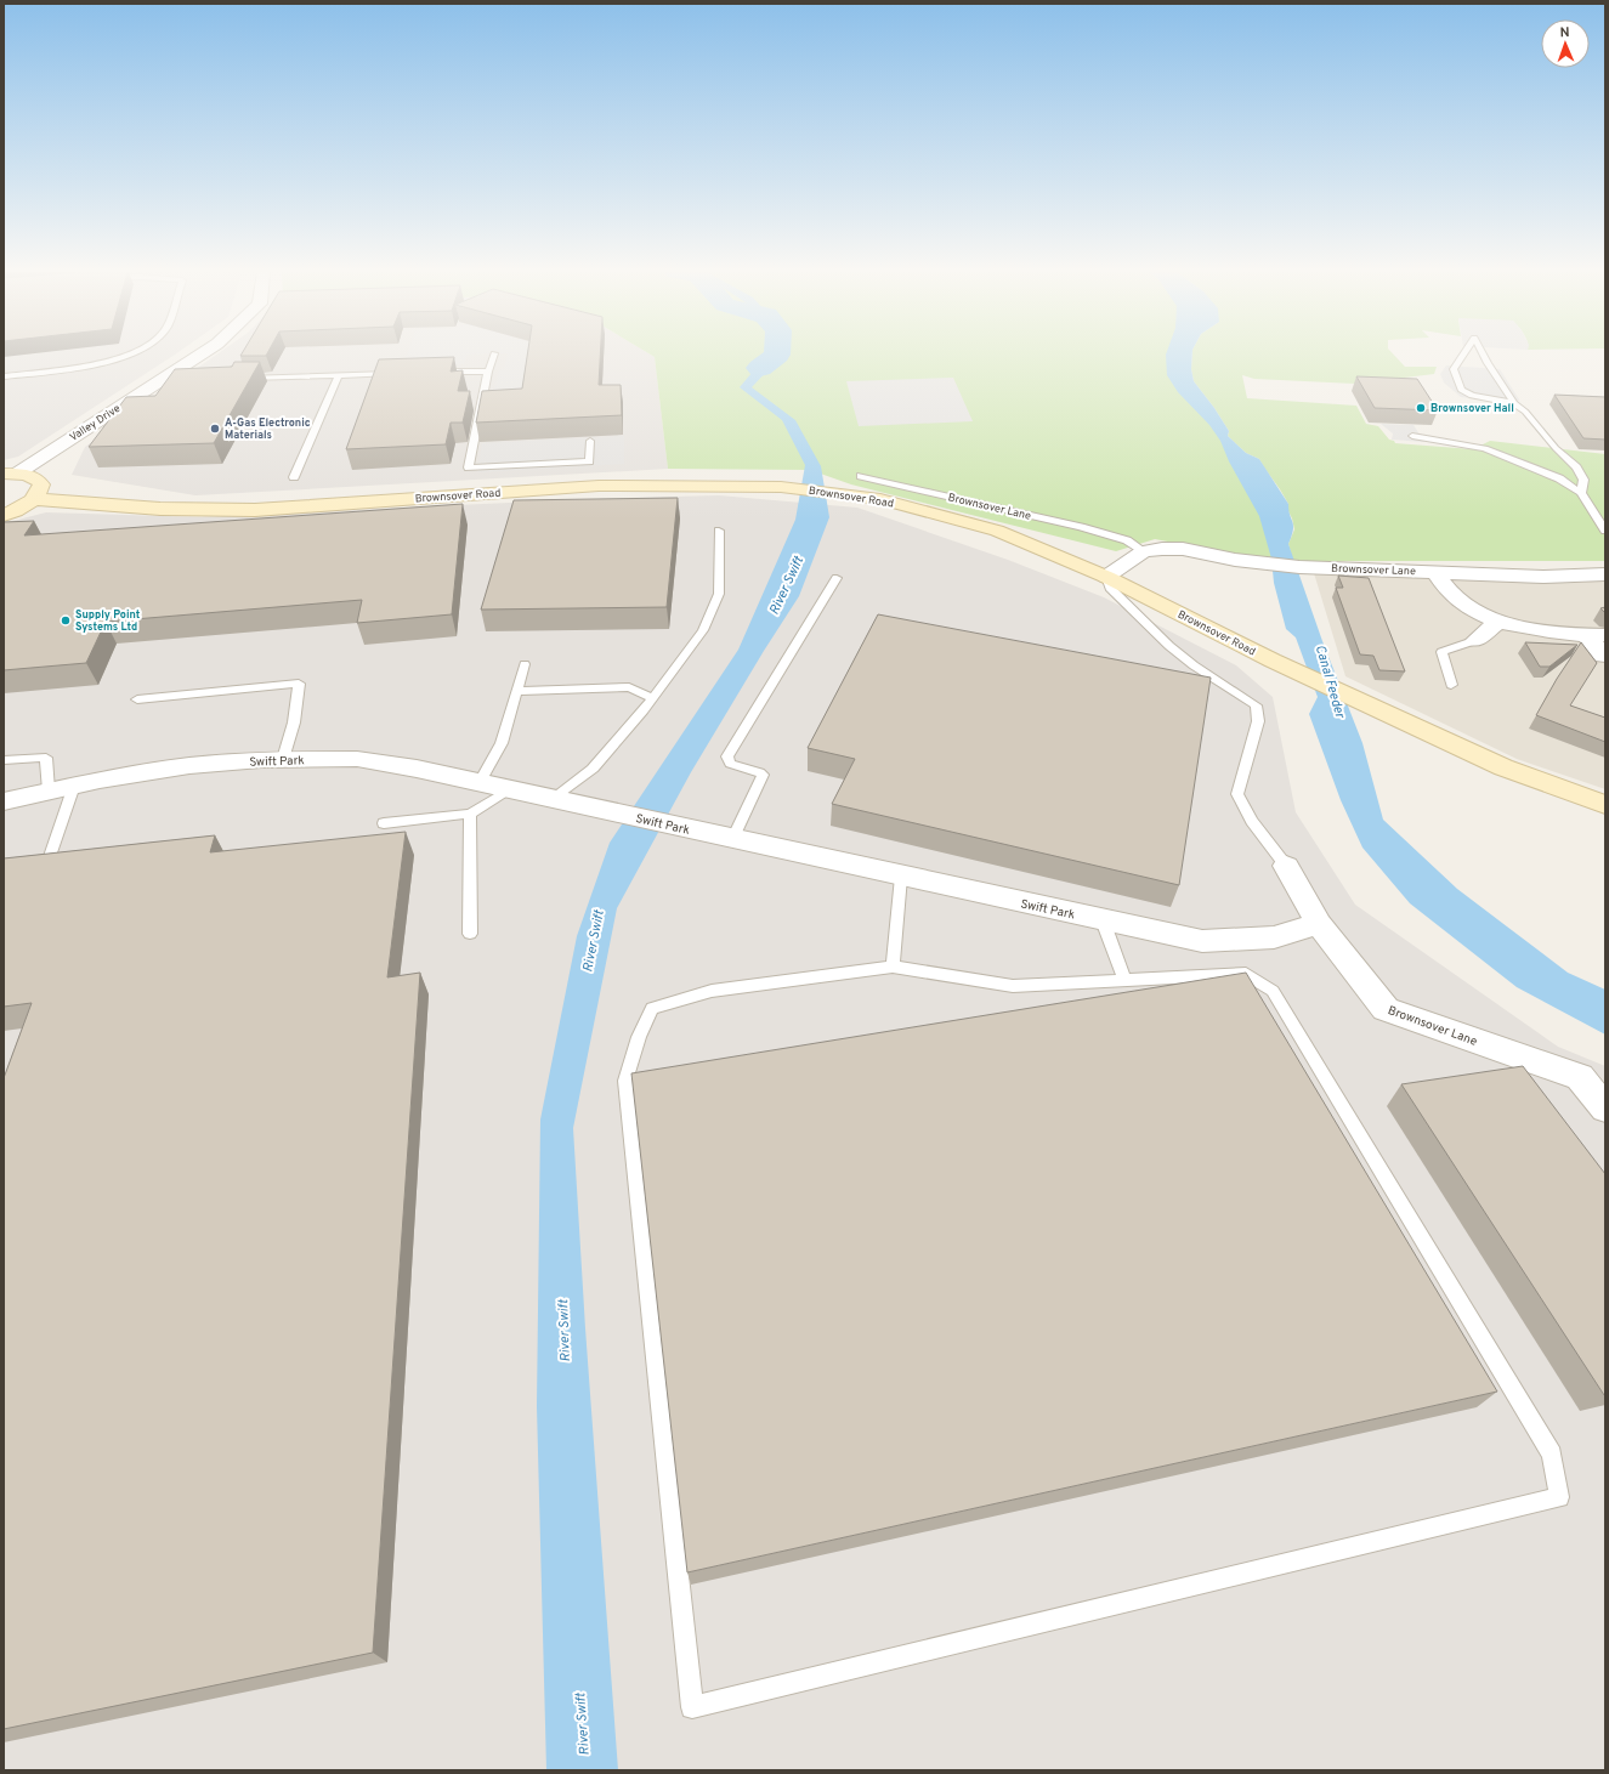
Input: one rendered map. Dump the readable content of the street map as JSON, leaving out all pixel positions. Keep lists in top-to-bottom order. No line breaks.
{"streets":{"street":["Valley Drive","Brownsover Road","Brownsover Lane","Swift Park"]},"crossings":[["Brownsover Road","Brownsover Lane"],["Brownsover Lane","Swift Park"]],"water":["River Swift","Canal Feeder"],"places":["Brownsover Hall","A-Gas Electronic Materials","Supply Point Systems Ltd"],"north":"top"}
